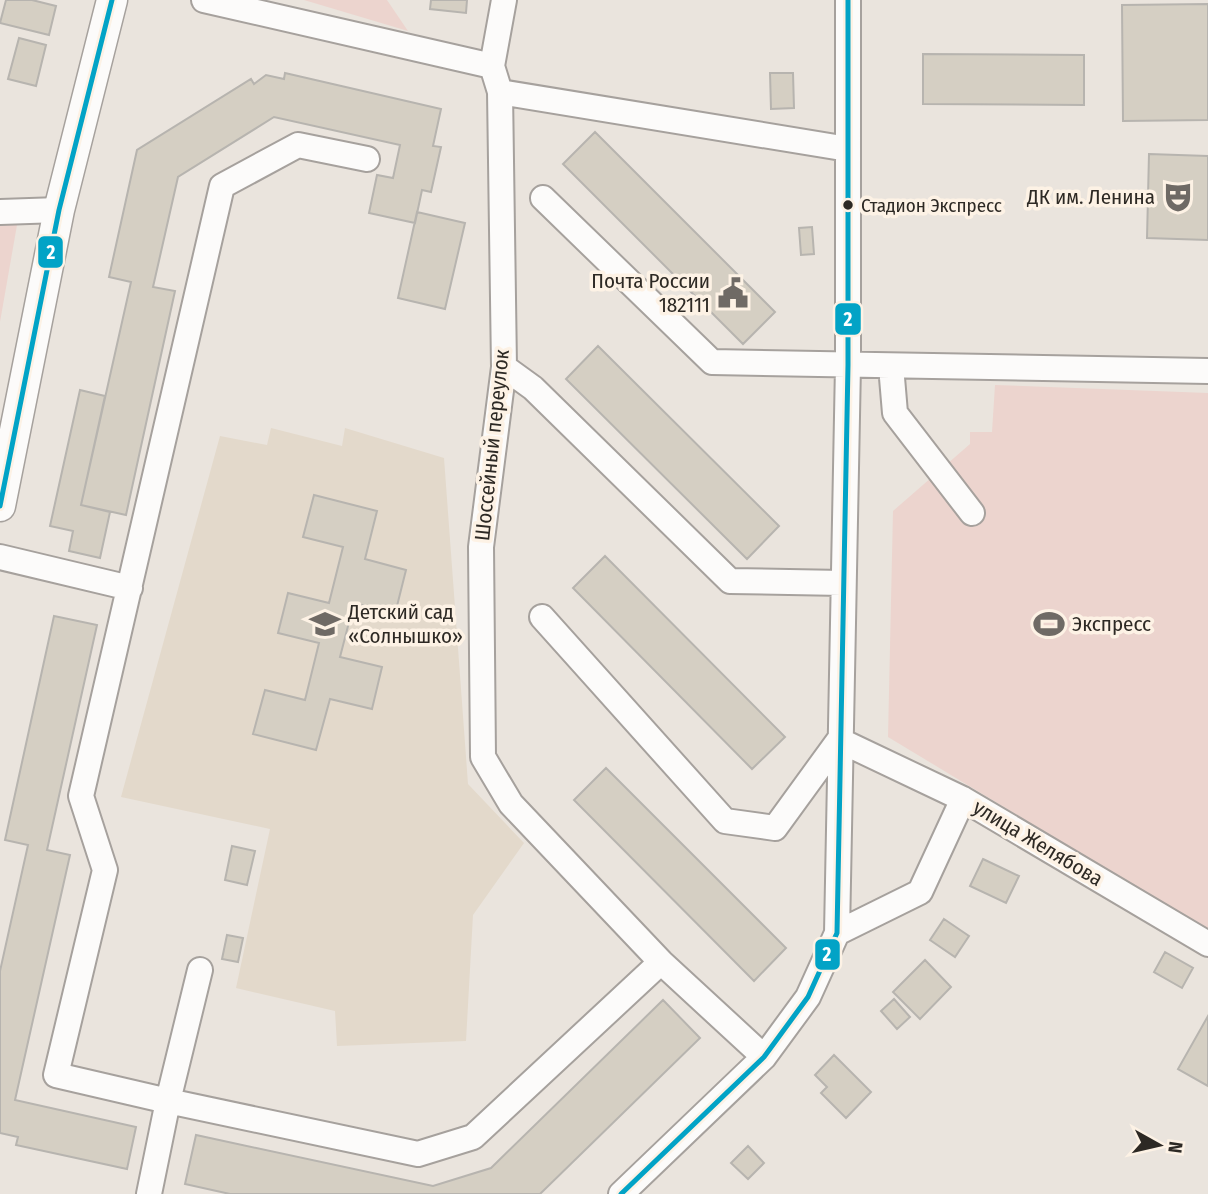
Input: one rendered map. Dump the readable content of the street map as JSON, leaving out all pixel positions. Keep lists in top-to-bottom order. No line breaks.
{"streets":{"street":["Шоссейный переулок","улица Желябова"]},"places":{"theatre":["ДК им. Ленина"],"other":["Стадион Экспресс"],"public building":["Почта России 182111"],"school or university":["Детский сад «Солнышко»"],"sports":["Экспресс"]},"lines":["transit line 2"],"north":"right"}
